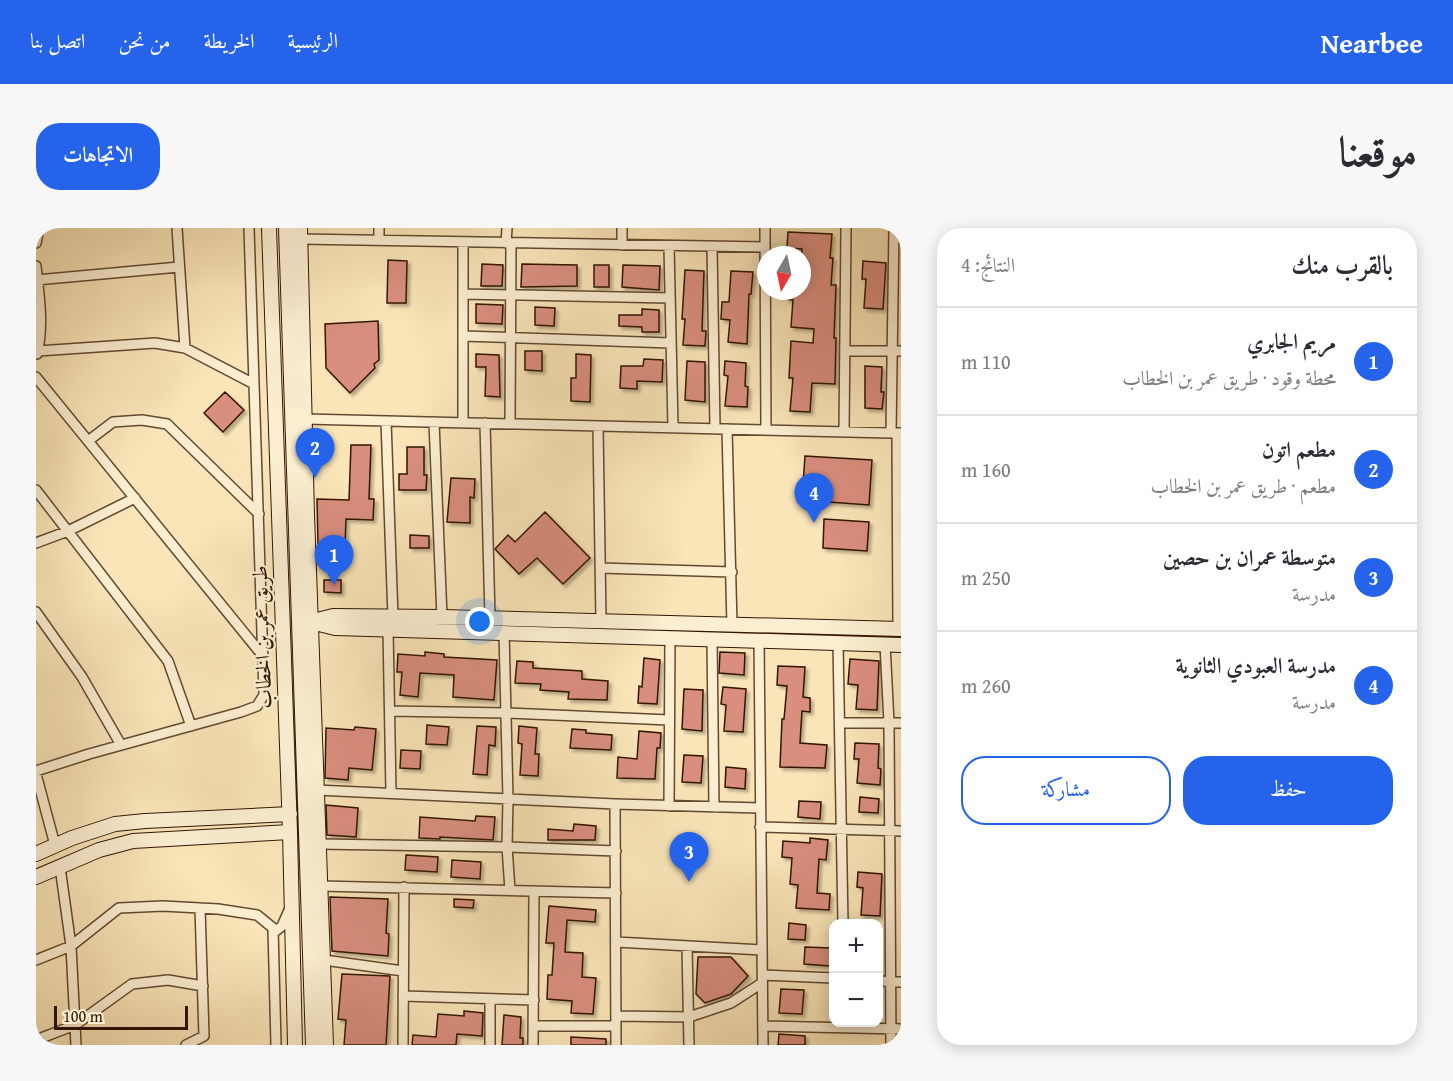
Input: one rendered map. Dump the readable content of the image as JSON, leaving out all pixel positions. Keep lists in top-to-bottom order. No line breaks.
{"streets":{"street":["طريق عمر بن الخطاب"]},"scale_bar":"100 m","north":"bottom","page":{"header":"Nearbee","nav":["الرئيسية","الخريطة","من نحن","اتصل بنا"],"title":"موقعنا","buttons":["الاتجاهات",["حفظ","مشاركة"]],"heading":["بالقرب منك","النتائج: 4"],"list":[{"mark":"1","name":"مريم الجابري","note":"محطة وقود · طريق عمر بن الخطاب","value":"110 m"},{"mark":"2","name":"مطعم اتون","note":"مطعم · طريق عمر بن الخطاب","value":"160 m"},{"mark":"3","name":"متوسطة عمران بن حصين","note":"مدرسة","value":"250 m"},{"mark":"4","name":"مدرسة العبودي الثانوية","note":"مدرسة","value":"260 m"}],"pins":["2","4","1","3"],"map_buttons":["+","−"],"scale":"100 m"}}
